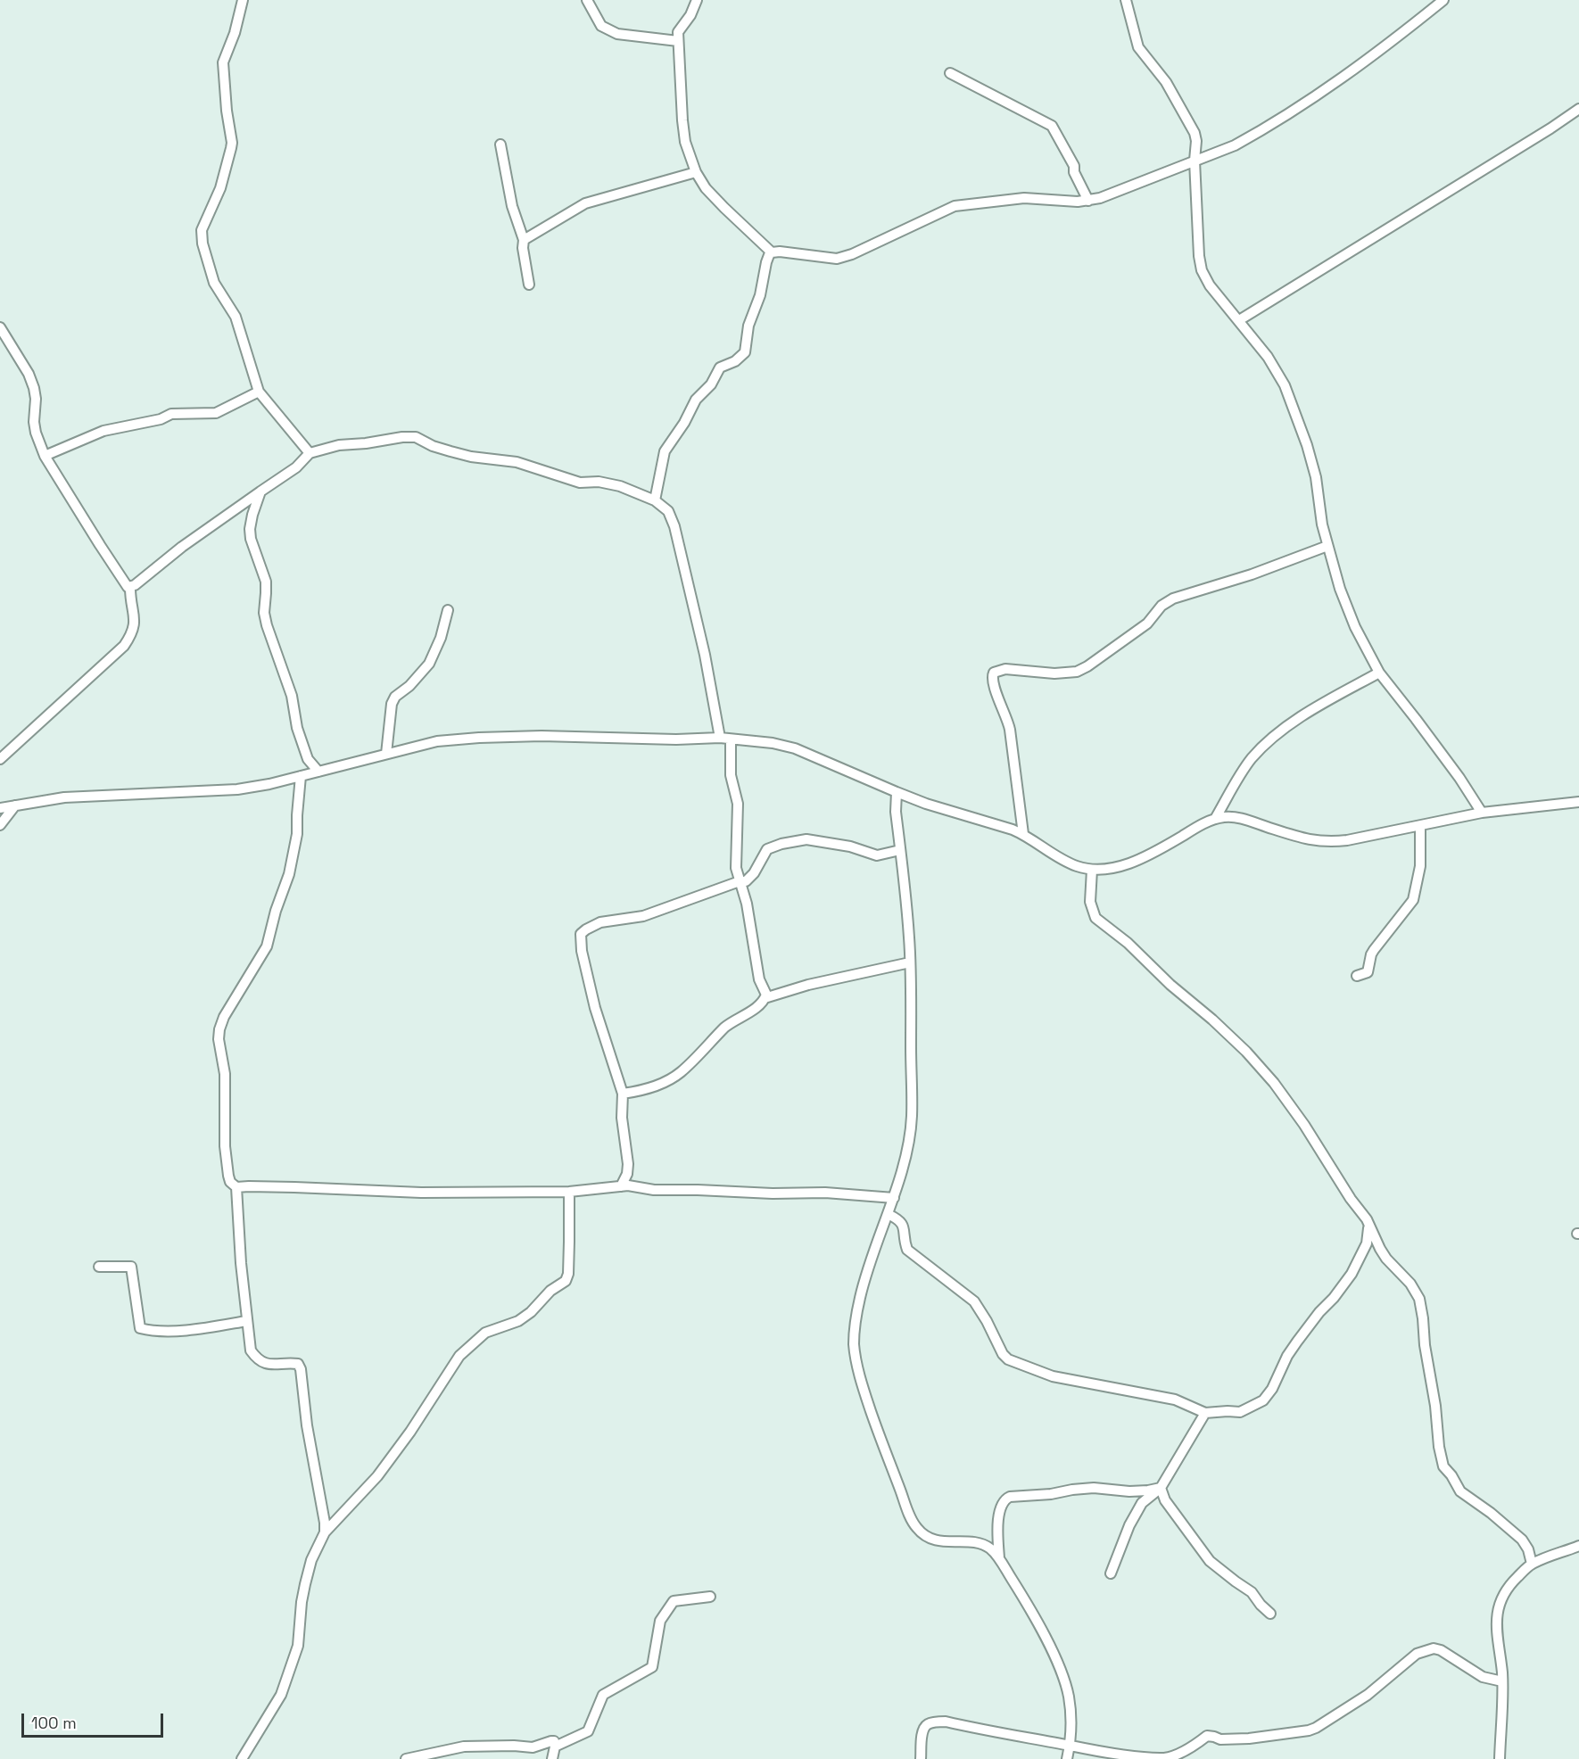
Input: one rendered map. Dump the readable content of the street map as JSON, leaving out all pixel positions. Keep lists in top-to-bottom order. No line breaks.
{"scale_bar":"100 m"}
